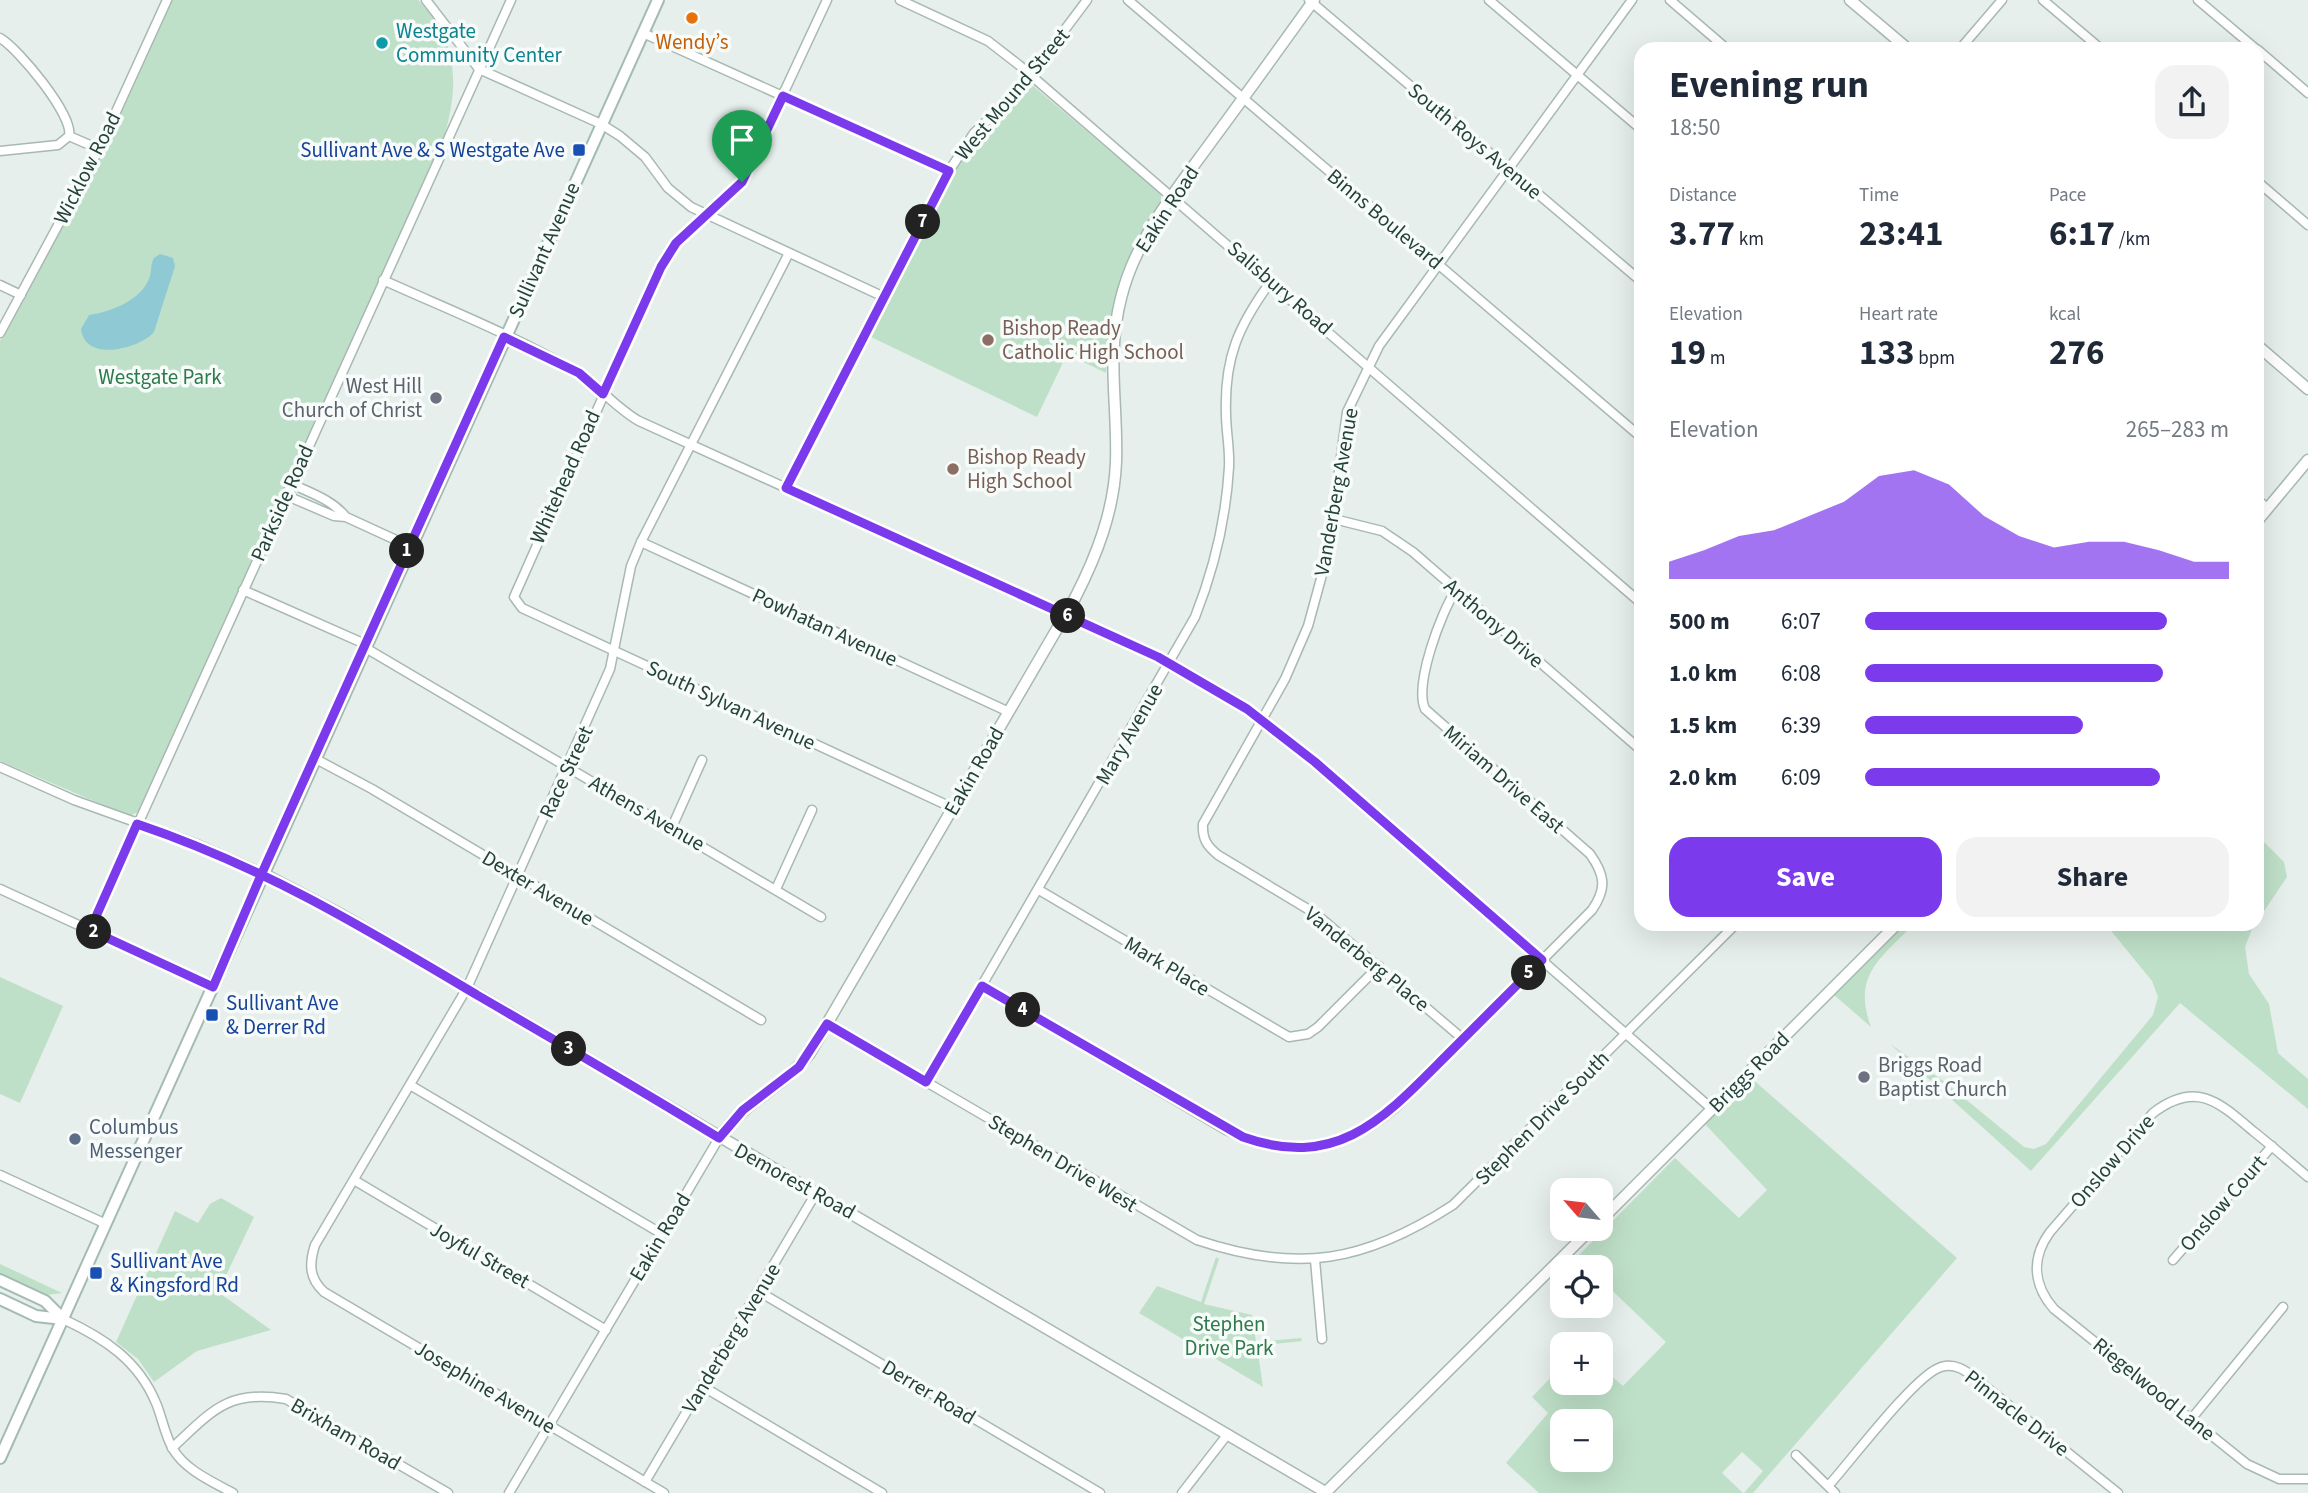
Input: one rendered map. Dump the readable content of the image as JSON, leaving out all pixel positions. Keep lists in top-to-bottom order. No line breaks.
{"streets":{"main road":["Sullivant Avenue"],"street":["West Mound Street","South Roys Avenue","Wicklow Road","Eakin Road","Binns Boulevard","Salisbury Road","Whitehead Road","Vanderberg Avenue","Parkside Road","Anthony Drive","Powhatan Avenue","South Sylvan Avenue","Mary Avenue","Race Street","Miriam Drive East","Athens Avenue","Dexter Avenue","Vanderberg Place","Mark Place","Briggs Road","Stephen Drive South","Onslow Drive","Stephen Drive West","Demorest Road","Onslow Court","Joyful Street","Josephine Avenue","Riegelwood Lane","Derrer Road","Pinnacle Drive","Brixham Road"]},"crossings":[["West Mound Street","Salisbury Road"],["South Roys Avenue","Eakin Road"],["South Roys Avenue","Vanderberg Avenue"],["Eakin Road","Binns Boulevard"],["Eakin Road","Salisbury Road"],["Eakin Road","Powhatan Avenue"],["Eakin Road","South Sylvan Avenue"],["Eakin Road","Stephen Drive West"],["Eakin Road","Demorest Road"],["Eakin Road","Joyful Street"],["Eakin Road","Josephine Avenue"],["Binns Boulevard","Vanderberg Avenue"],["Sullivant Avenue","Athens Avenue"],["Sullivant Avenue","Dexter Avenue"],["Sullivant Avenue","Demorest Road"],["Salisbury Road","Vanderberg Avenue"],["Salisbury Road","Mary Avenue"],["Whitehead Road","South Sylvan Avenue"],["Vanderberg Avenue","Anthony Drive"],["Vanderberg Avenue","Vanderberg Place"],["Vanderberg Avenue","Demorest Road"],["Vanderberg Avenue","Josephine Avenue"],["Vanderberg Avenue","Derrer Road"],["Parkside Road","Athens Avenue"],["Anthony Drive","Miriam Drive East"],["Powhatan Avenue","Race Street"],["South Sylvan Avenue","Race Street"],["Mary Avenue","Mark Place"],["Mary Avenue","Stephen Drive West"],["Race Street","Athens Avenue"],["Race Street","Dexter Avenue"],["Race Street","Demorest Road"],["Race Street","Joyful Street"],["Race Street","Josephine Avenue"],["Vanderberg Place","Mark Place"],["Stephen Drive South","Stephen Drive West"],["Onslow Drive","Onslow Court"],["Onslow Drive","Riegelwood Lane"]],"parks":["Westgate Park","Stephen Drive Park"],"places":{"other":["Wendy’s","Westgate Community Center","Bishop Ready Catholic High School","West Hill Church of Christ","Bishop Ready High School","Briggs Road Baptist Church","Columbus Messenger"],"transit":["Sullivant Ave & S Westgate Ave","Sullivant Ave & Derrer Rd","Sullivant Ave & Kingsford Rd"]},"north":"top left","page":{"heading":["Evening run","18:50"],"stats":[["Distance","3.77 km"],["Time","23:41"],["Pace","6:17 /km"],["Elevation","19 m"],["Heart rate","133 bpm"],["kcal","276"]],"pins":["7","1","6","2","5","4","3"],"chart":["Elevation","265–283 m"],"list":[{"name":"500 m","note":"6:07"},{"name":"1.0 km","note":"6:08"},{"name":"1.5 km","note":"6:39"},{"name":"2.0 km","note":"6:09"}],"buttons":["Save","Share"],"map_buttons":["+","−"]}}
